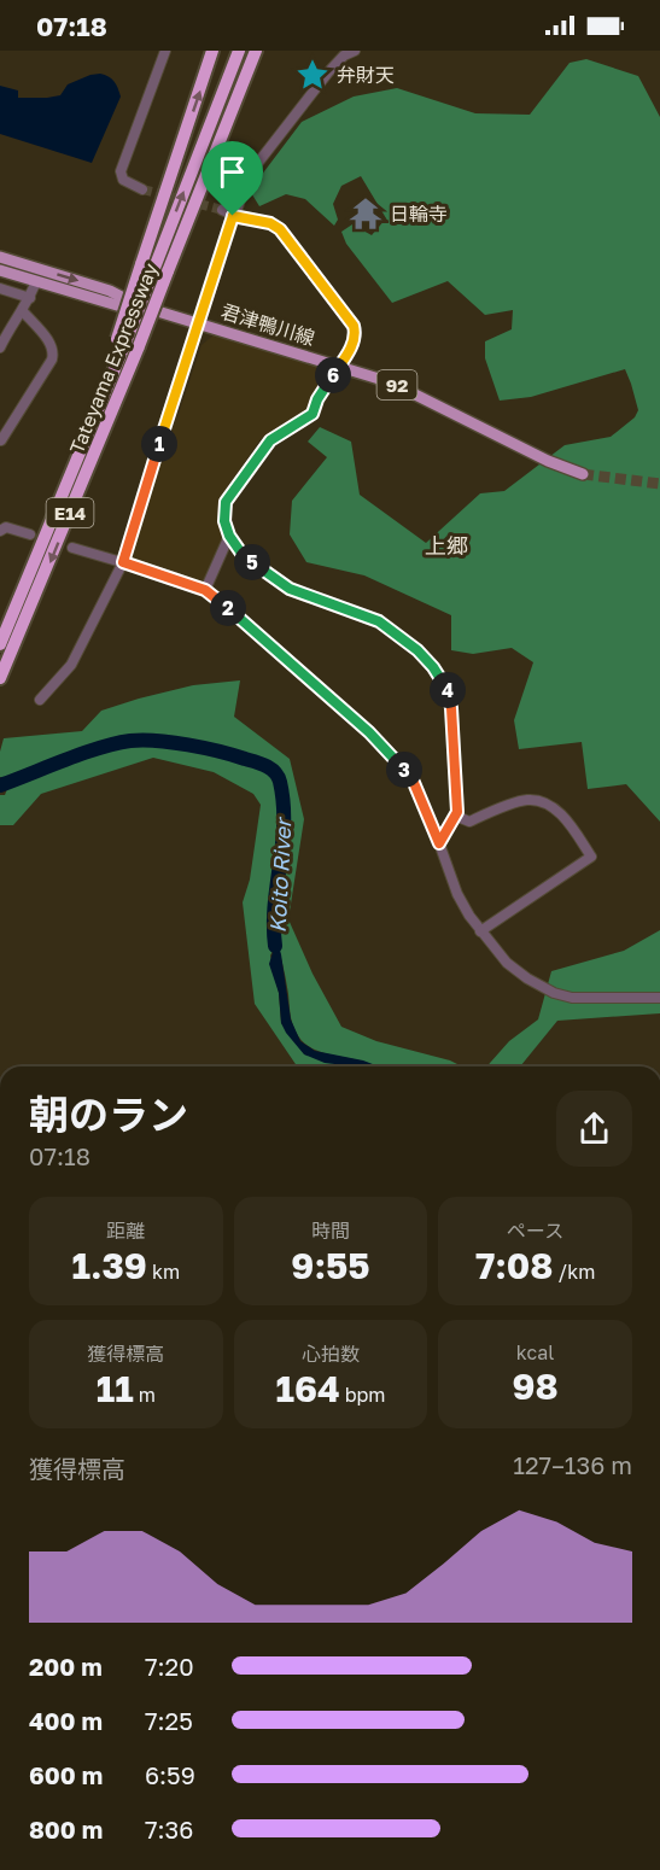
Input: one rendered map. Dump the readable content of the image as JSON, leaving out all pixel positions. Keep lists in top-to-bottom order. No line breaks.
{"streets":{"highway":["Tateyama Expressway","E14"],"main road":["君津鴨川線","92"]},"districts":["上郷"],"water":["Koito River"],"places":{"place":["弁財天"],"temple":["日輪寺"]},"page":{"status":"07:18","pins":["6","1","5","2","4","3"],"heading":["朝のラン","07:18"],"stats":[["距離","1.39 km"],["時間","9:55"],["ペース","7:08 /km"],["獲得標高","11 m"],["心拍数","164 bpm"],["kcal","98"]],"chart":["獲得標高","127–136 m"],"list":[{"name":"200 m","note":"7:20"},{"name":"400 m","note":"7:25"},{"name":"600 m","note":"6:59"},{"name":"800 m","note":"7:36"}]}}
